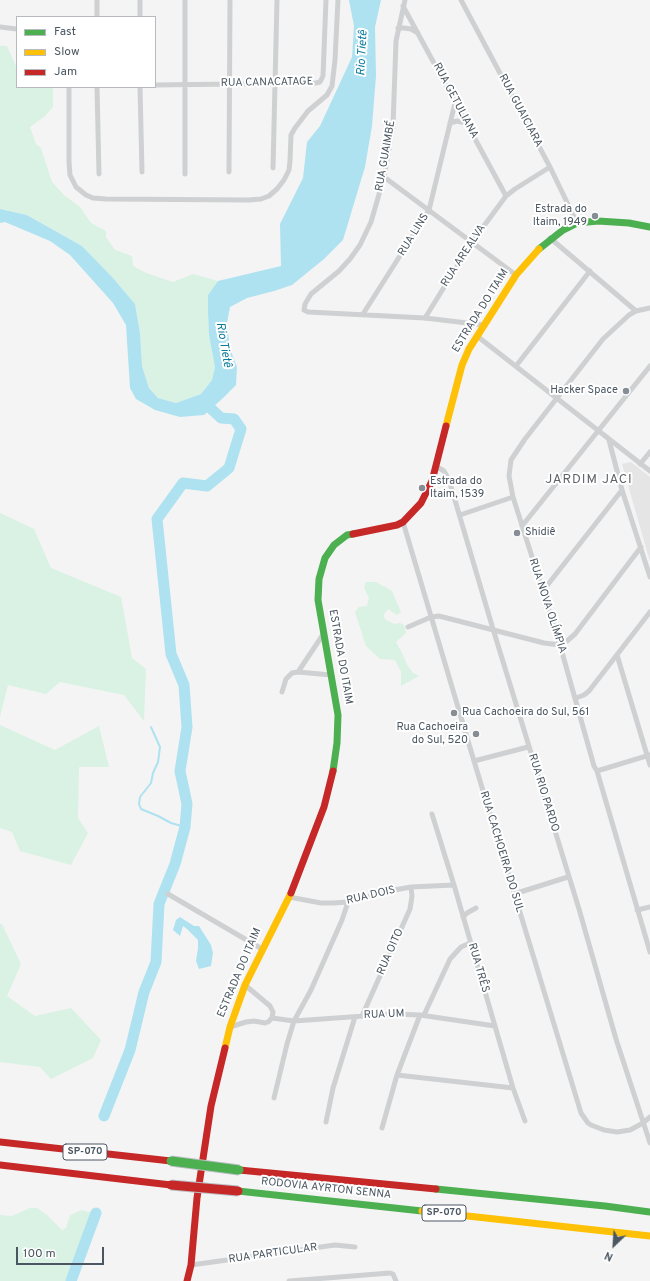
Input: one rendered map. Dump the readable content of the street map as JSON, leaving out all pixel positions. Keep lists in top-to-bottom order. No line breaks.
{"streets":{"main road":["ESTRADA DO ITAIM","SP-070","RODOVIA AYRTON SENNA"],"street":["RUA CANACATAGE","RUA GETULIANA","RUA GUAICIARA","RUA GUAIMBÉ","RUA LINS","RUA AREALVA","RUA NOVA OLÍMPIA","RUA RIO PARDO","RUA CACHOEIRA DO SUL","RUA DOIS","RUA OITO","RUA TRÊS","RUA UM","RUA PARTICULAR"]},"crossings":[["RUA GETULIANA","RUA GUAIMBÉ"],["RUA GETULIANA","RUA LINS"],["RUA GETULIANA","RUA AREALVA"],["RUA GUAICIARA","RUA AREALVA"],["RUA GUAICIARA","ESTRADA DO ITAIM"],["RUA GUAIMBÉ","RUA LINS"],["RUA GUAIMBÉ","RUA AREALVA"],["RUA GUAIMBÉ","ESTRADA DO ITAIM"],["ESTRADA DO ITAIM","RUA RIO PARDO"],["ESTRADA DO ITAIM","RUA CACHOEIRA DO SUL"],["ESTRADA DO ITAIM","RUA DOIS"],["ESTRADA DO ITAIM","RUA UM"],["ESTRADA DO ITAIM","RUA PARTICULAR"],["RUA RIO PARDO","RUA CACHOEIRA DO SUL"],["RUA DOIS","RUA OITO"],["RUA DOIS","RUA TRÊS"],["RUA OITO","RUA UM"],["RUA TRÊS","RUA UM"]],"districts":["JARDIM JACI"],"water":["Rio Tietê"],"places":["Estrada do Itaim, 1949","Hacker Space","Estrada do Itaim, 1539","Shidiê","Rua Cachoeira do Sul, 561","Rua Cachoeira do Sul, 520"],"legend":["Fast","Slow","Jam"],"scale_bar":"100 m","north":"bottom left"}
